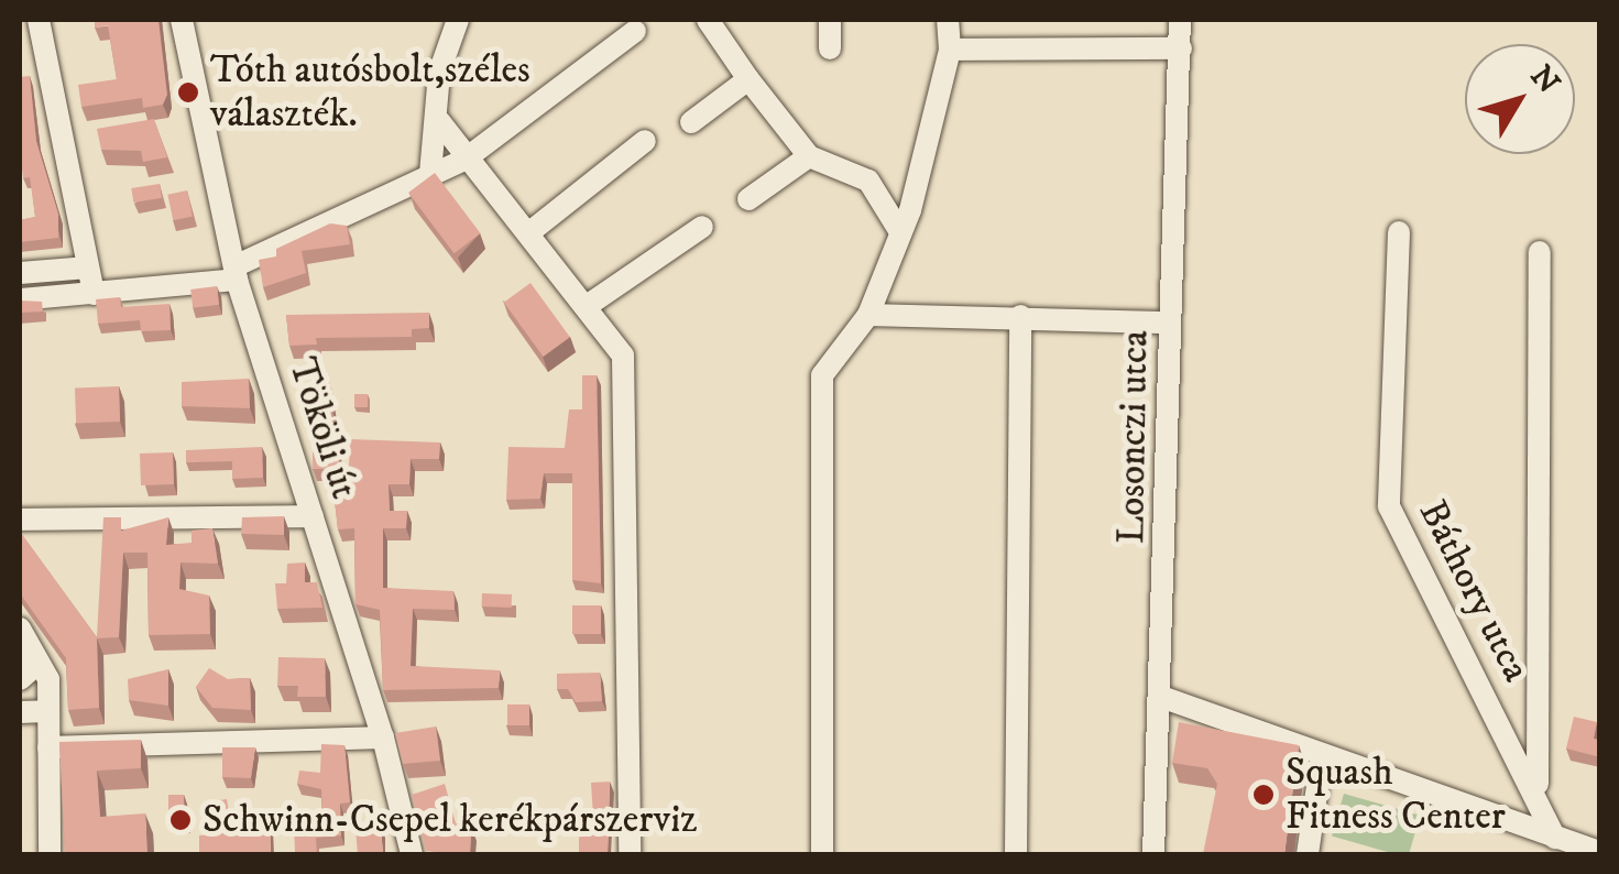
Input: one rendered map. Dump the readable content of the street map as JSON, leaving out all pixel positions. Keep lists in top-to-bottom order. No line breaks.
{"streets":{"street":["Tököli út","Losonczi utca","Báthory utca"]},"places":["Tóth autósbolt,széles választék.","Squash Fitness Center","Schwinn-Csepel kerékpárszerviz"],"north":"top right"}
